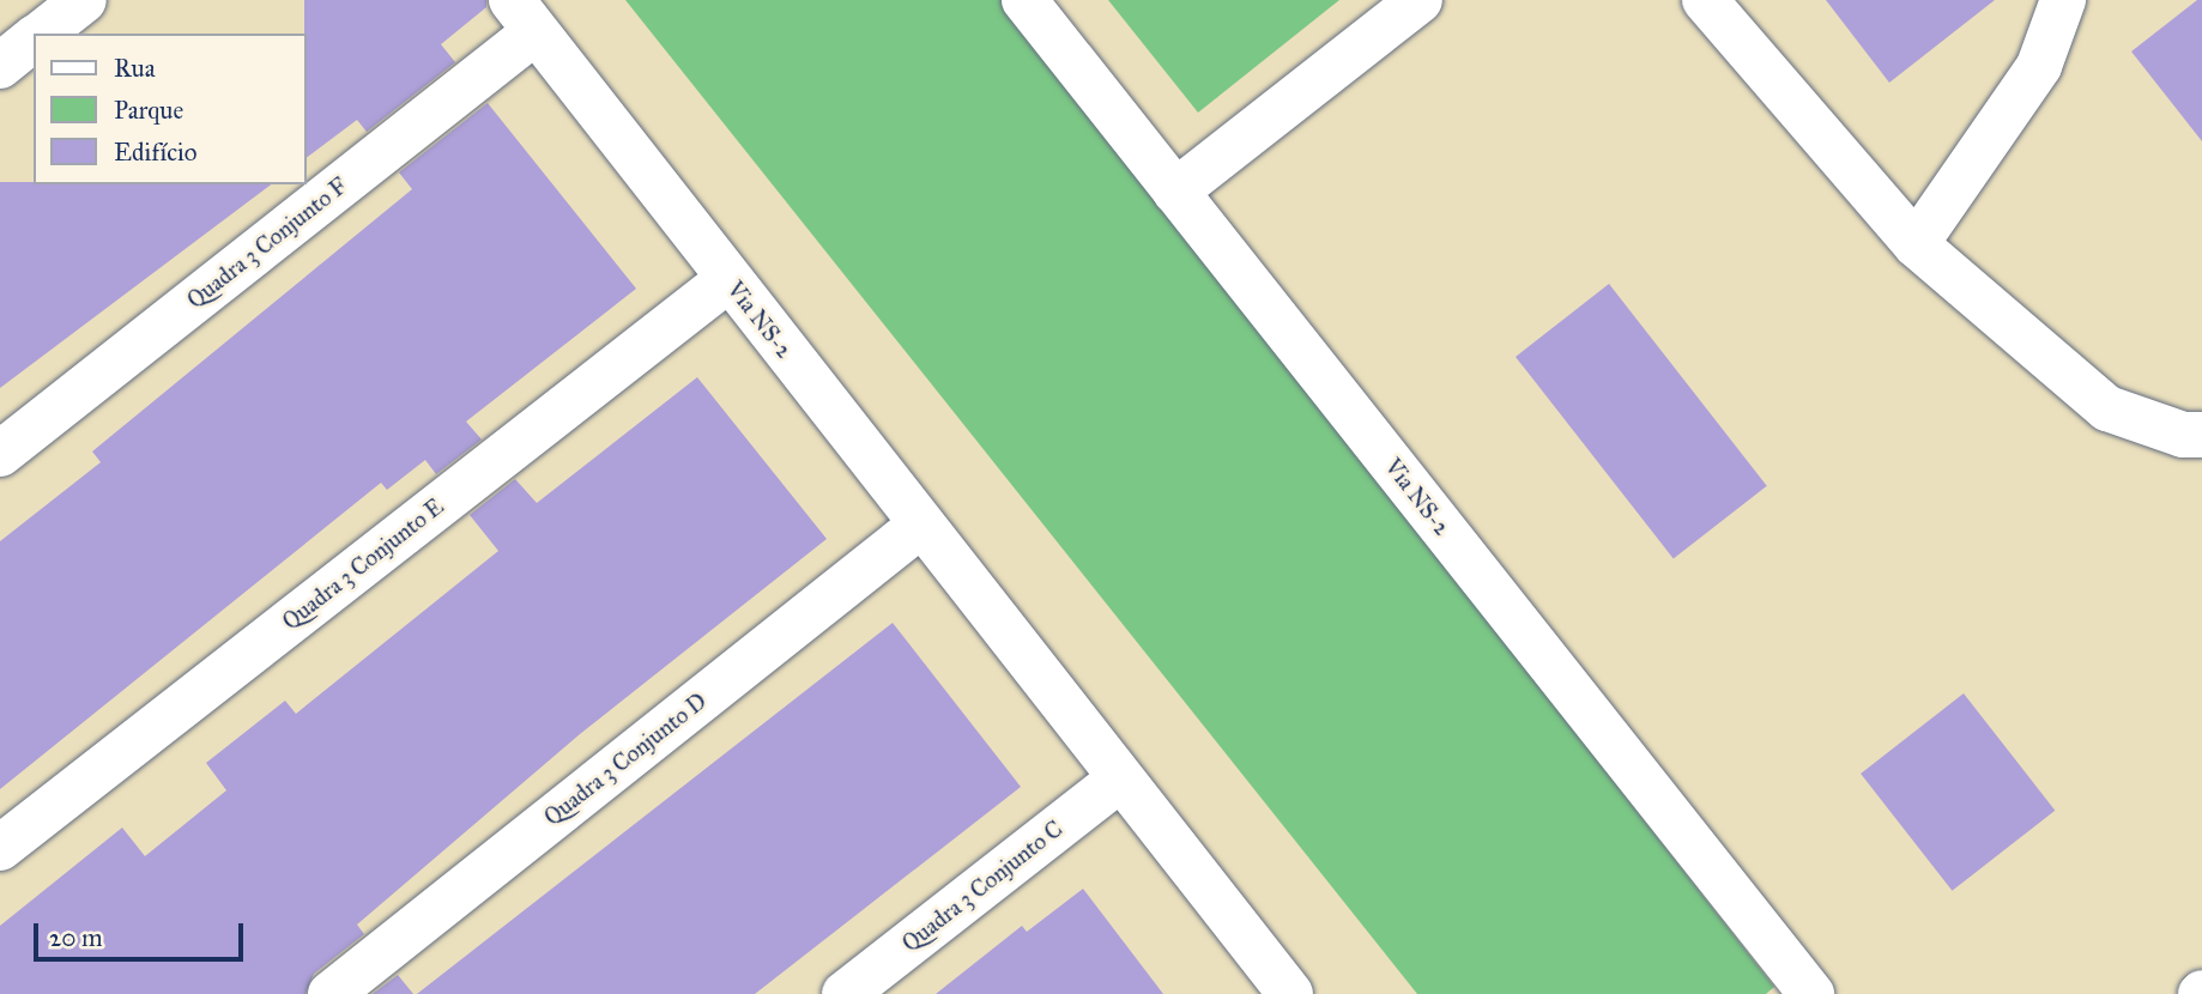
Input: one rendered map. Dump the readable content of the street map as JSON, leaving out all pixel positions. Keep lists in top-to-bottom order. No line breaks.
{"streets":{"street":["Quadra 3 Conjunto F","Via NS-2","Quadra 3 Conjunto E","Quadra 3 Conjunto D","Quadra 3 Conjunto C"]},"crossings":[["Quadra 3 Conjunto F","Via NS-2"],["Via NS-2","Quadra 3 Conjunto E"],["Via NS-2","Quadra 3 Conjunto D"],["Via NS-2","Quadra 3 Conjunto C"]],"legend":["Rua","Parque","Edifício"],"scale_bar":"20 m"}
